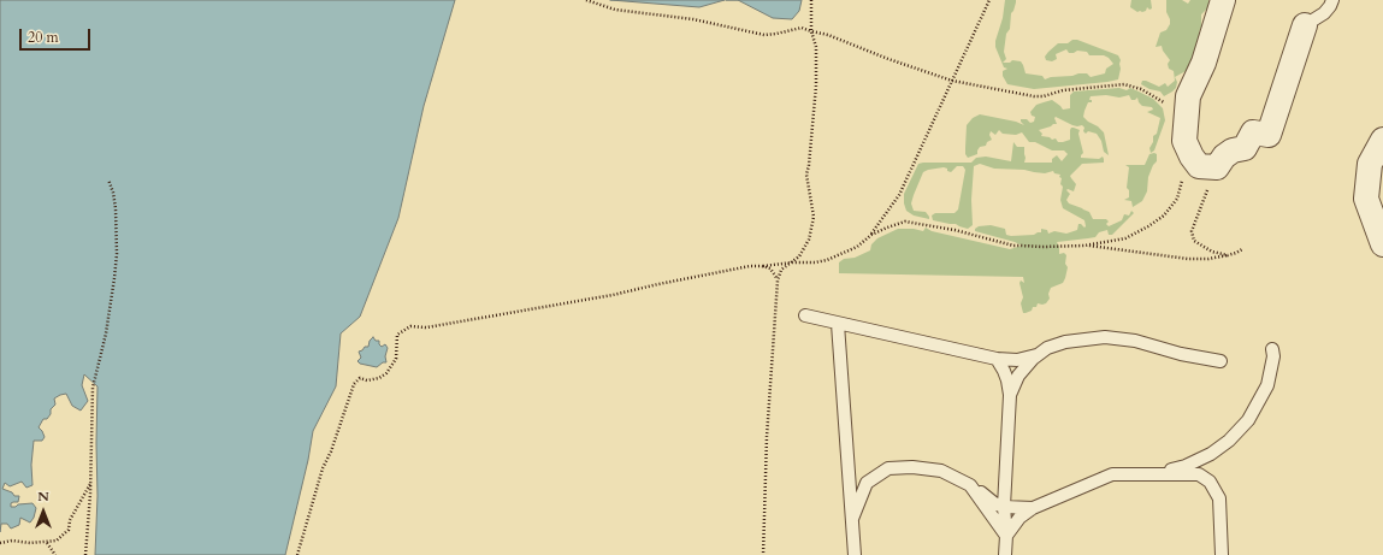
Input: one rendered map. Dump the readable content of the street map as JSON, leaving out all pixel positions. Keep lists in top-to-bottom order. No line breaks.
{"scale_bar":"20 m","north":"top"}
